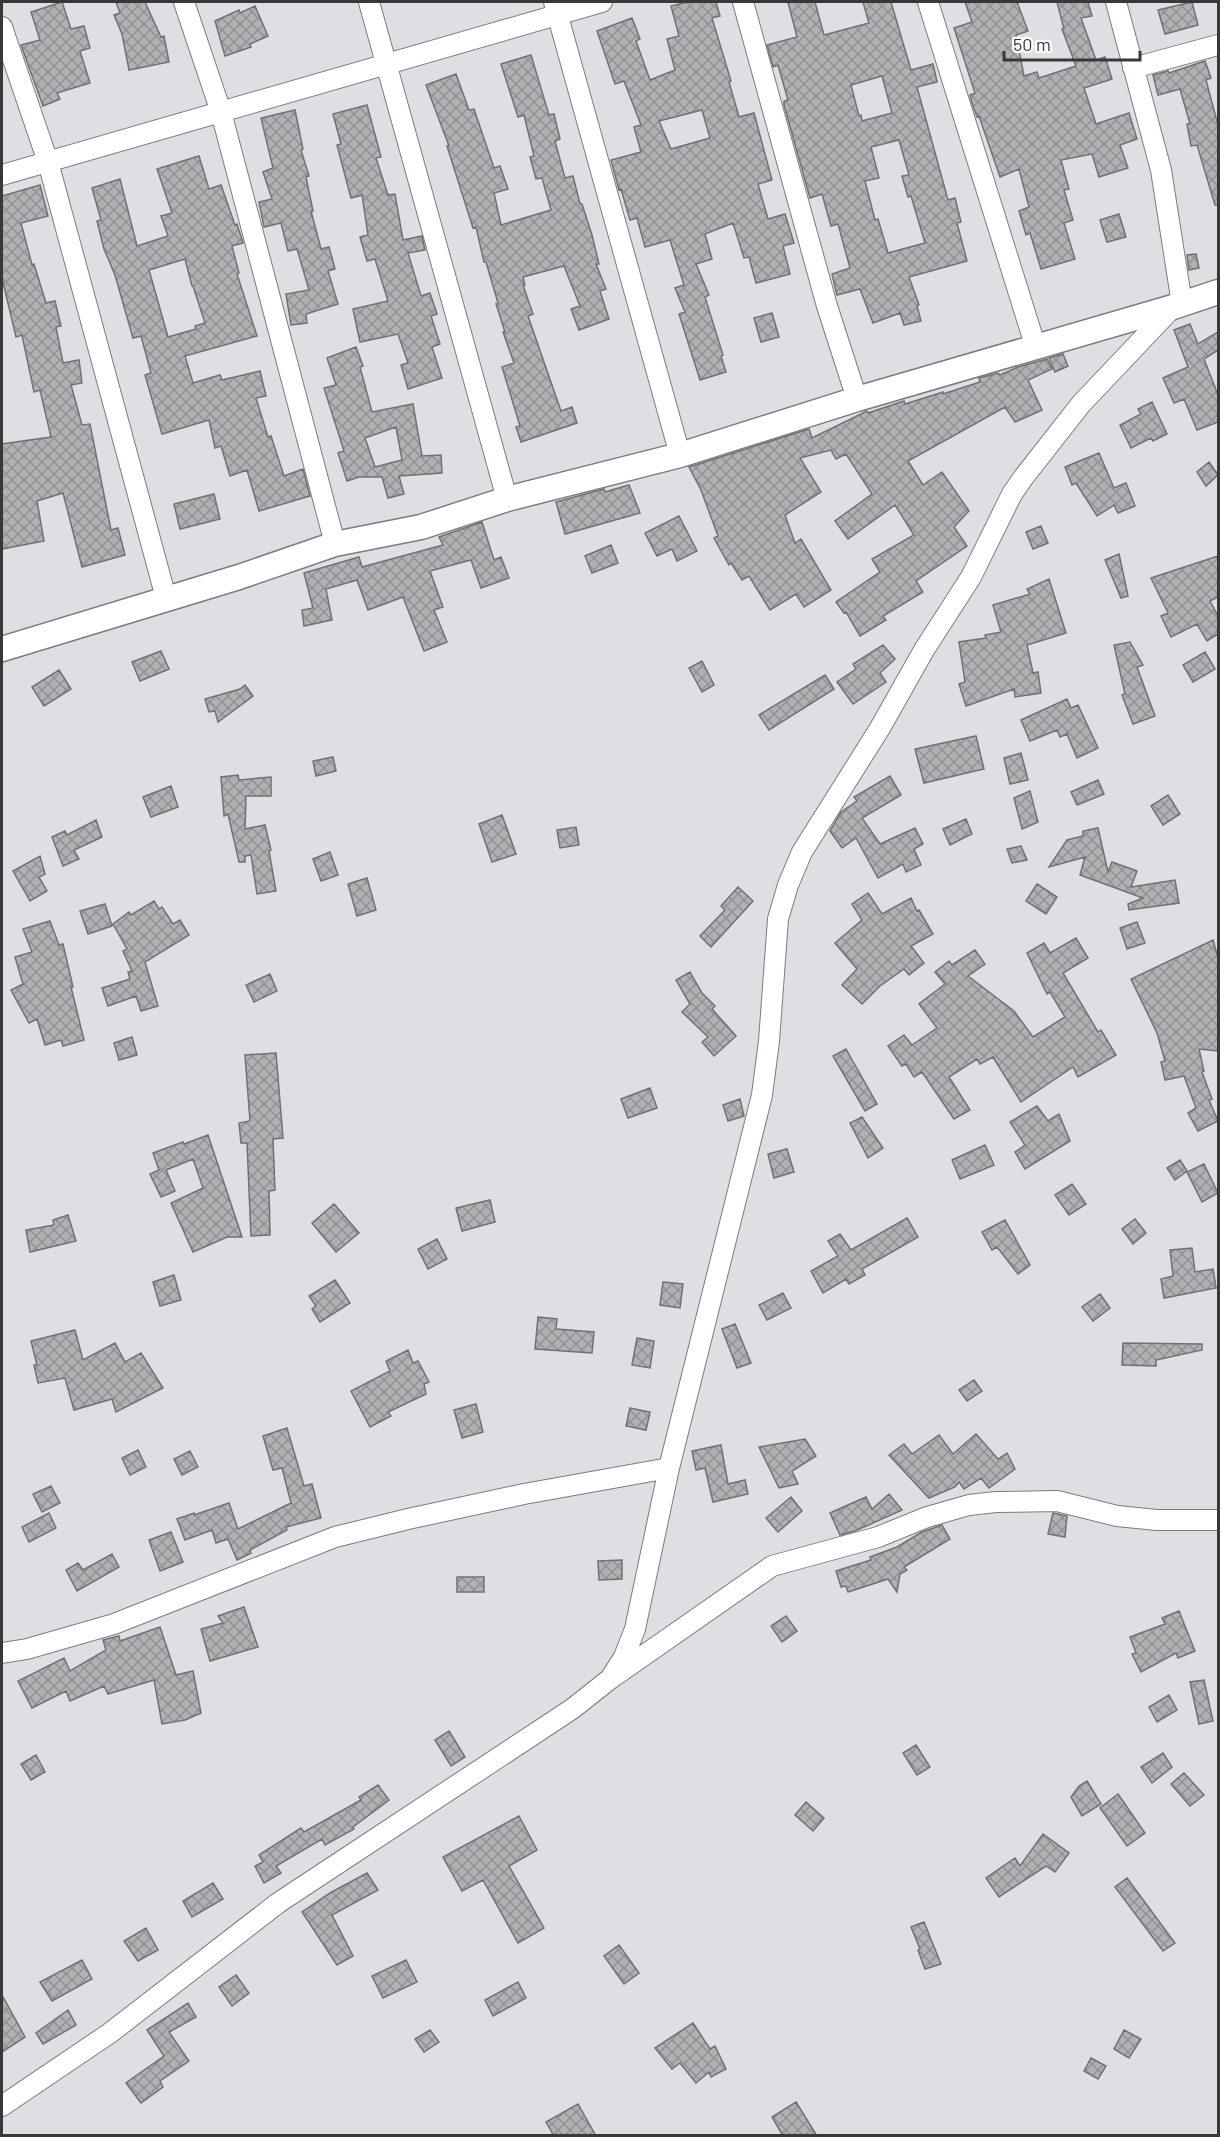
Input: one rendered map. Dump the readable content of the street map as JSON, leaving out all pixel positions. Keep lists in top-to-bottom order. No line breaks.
{"scale_bar":"50 m"}
